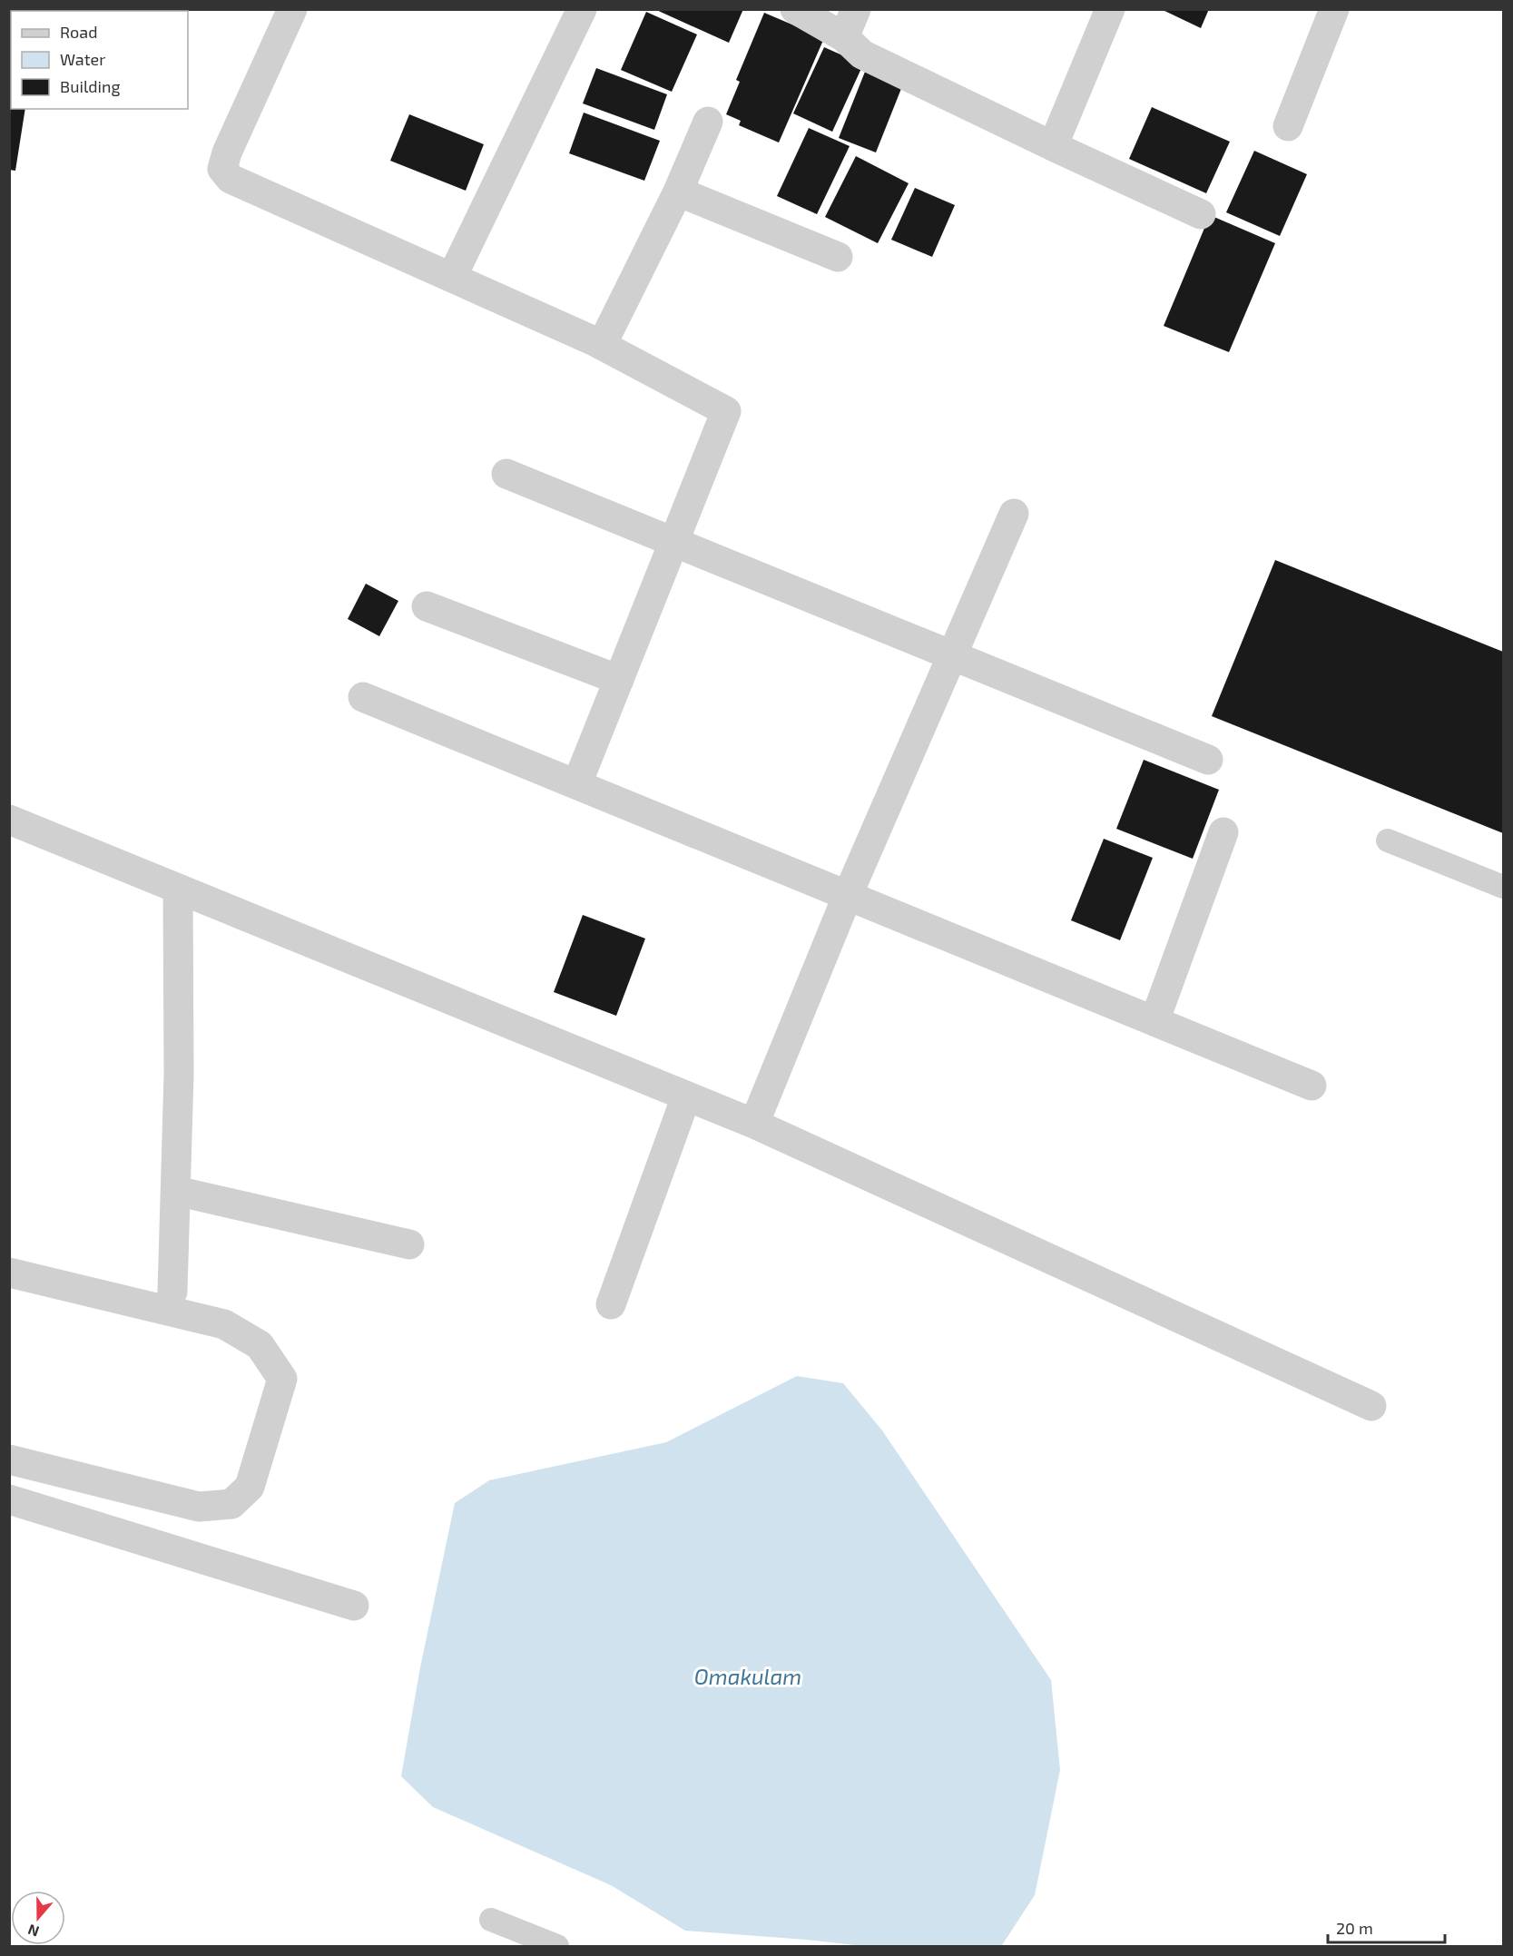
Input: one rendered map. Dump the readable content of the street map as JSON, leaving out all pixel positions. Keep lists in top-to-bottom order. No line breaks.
{"water":["Omakulam"],"legend":["Road","Water","Building"],"scale_bar":"20 m","north":"bottom"}
